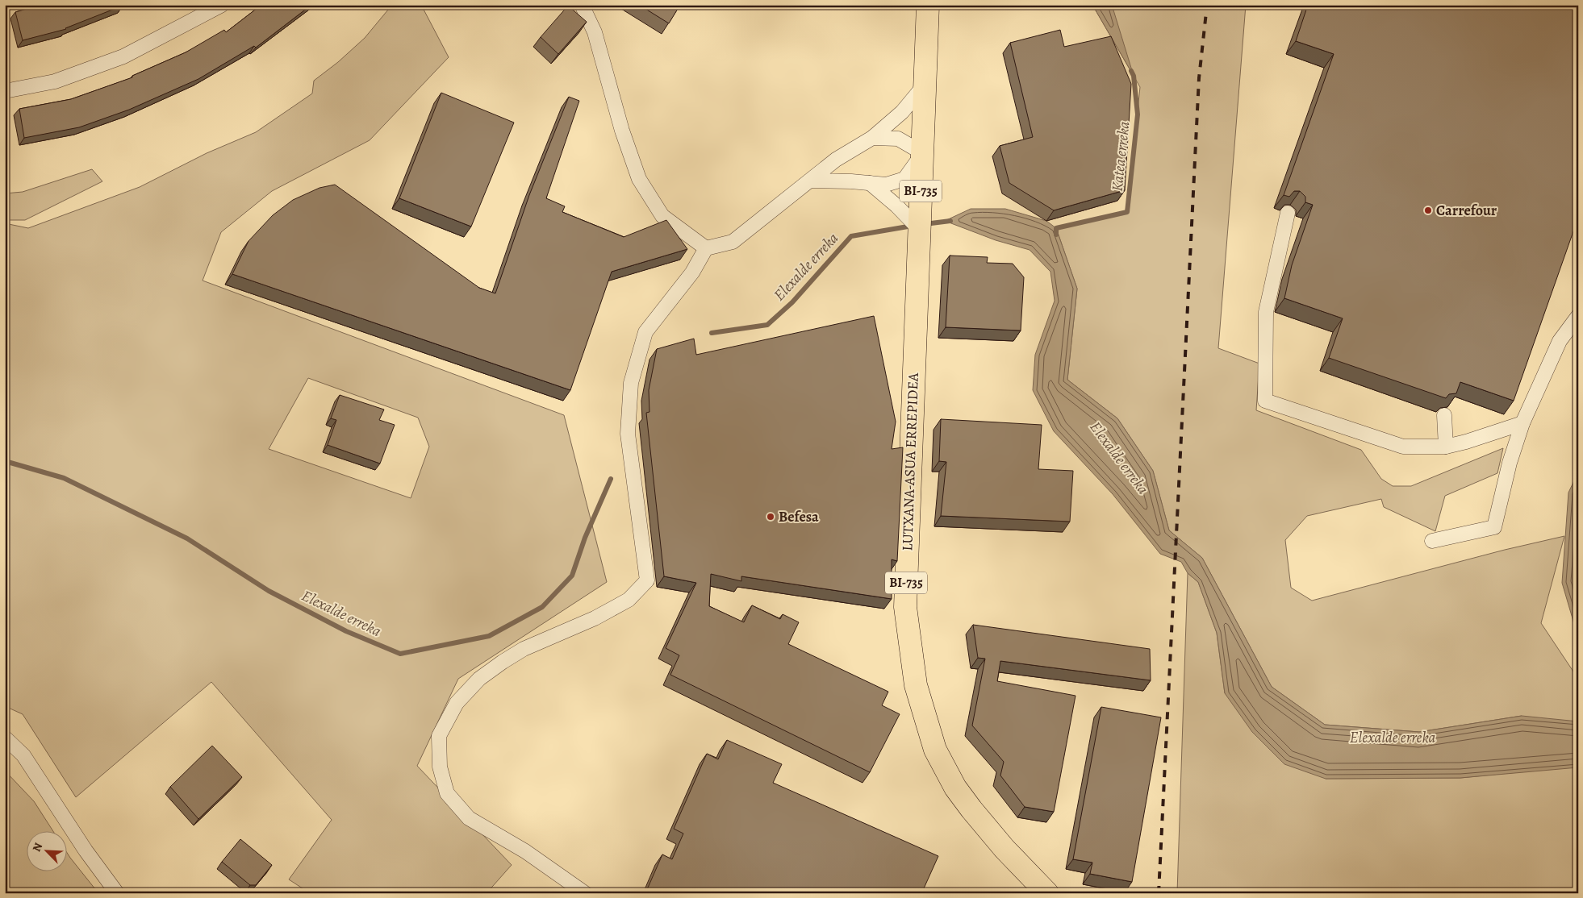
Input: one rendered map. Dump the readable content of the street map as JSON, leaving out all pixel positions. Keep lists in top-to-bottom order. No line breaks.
{"streets":{"main road":["BI-735","LUTXANA-ASUA ERREPIDEA"]},"crossings":[["BI-735","LUTXANA-ASUA ERREPIDEA"]],"water":["Katea erreka","Elexalde erreka"],"places":["Carrefour","Befesa"],"north":"top left"}
